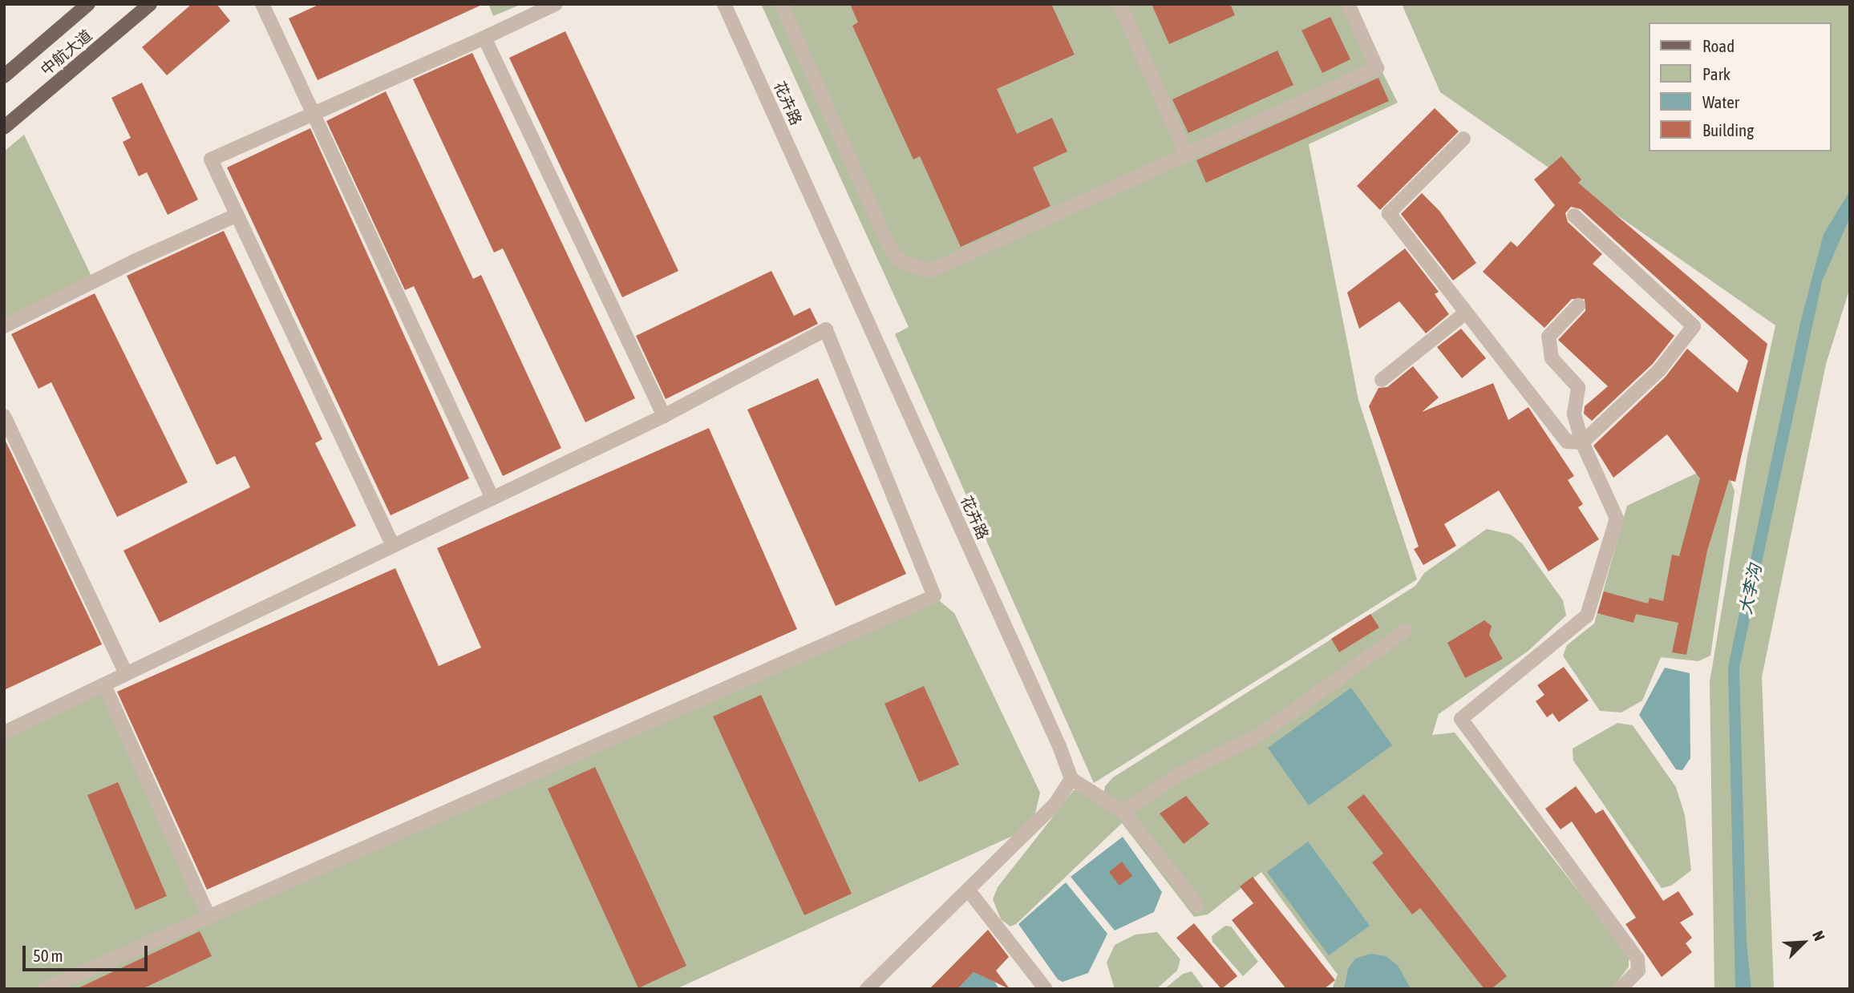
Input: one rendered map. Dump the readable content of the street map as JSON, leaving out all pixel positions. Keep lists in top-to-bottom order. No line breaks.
{"streets":{"main road":["中航大道"],"street":["花卉路"]},"water":["大李沟"],"legend":["Road","Park","Water","Building"],"scale_bar":"50 m","north":"top right"}
